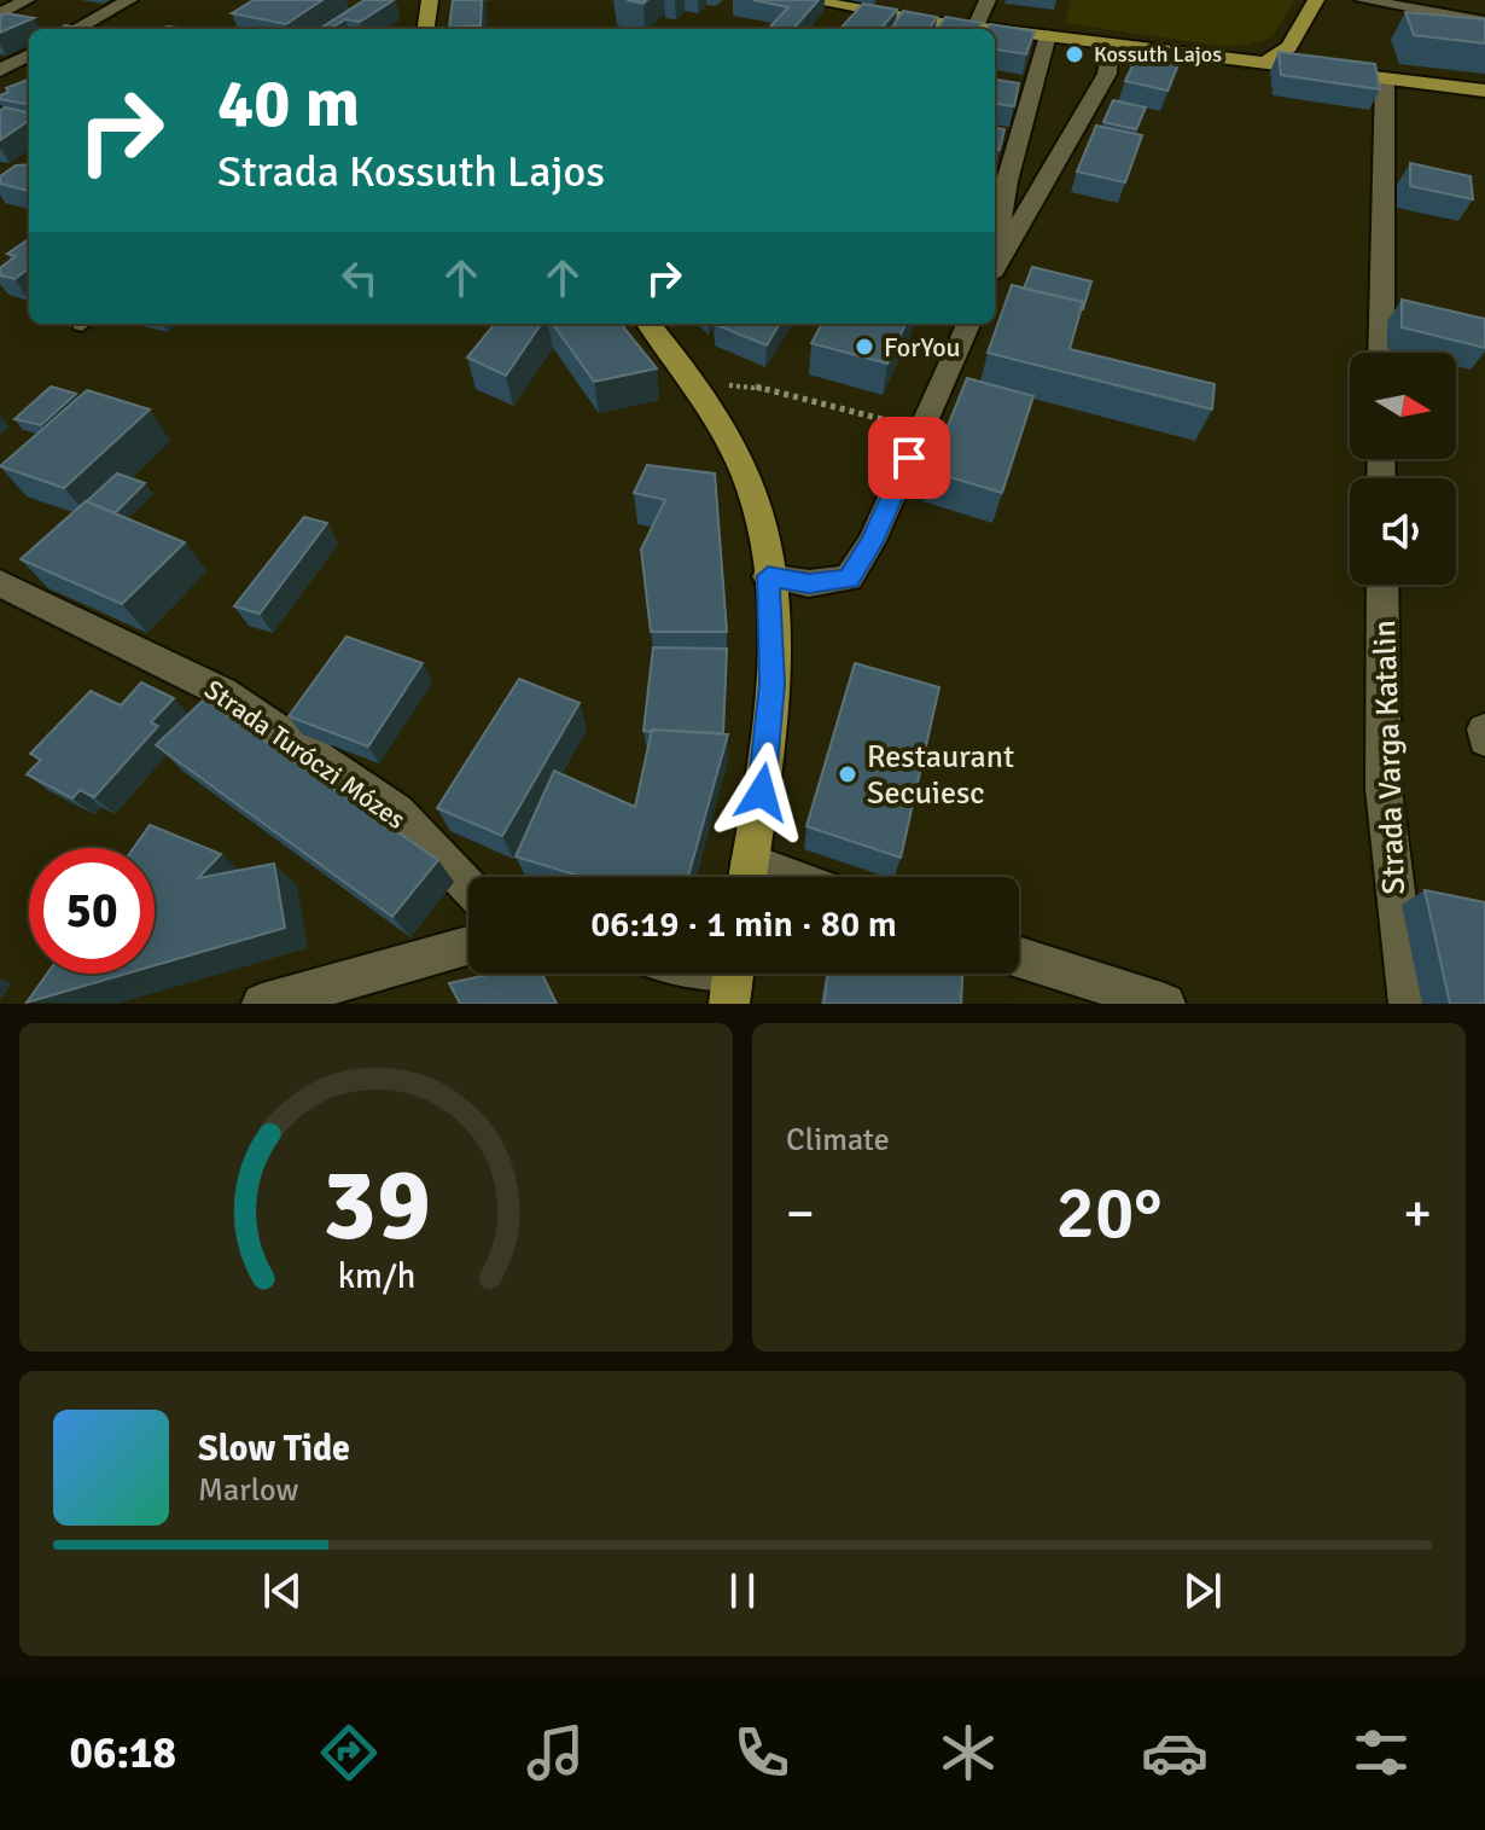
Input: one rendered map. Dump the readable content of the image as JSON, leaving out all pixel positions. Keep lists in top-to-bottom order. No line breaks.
{"streets":{"street":["Strada Turóczi Mózes","Strada Varga Katalin"]},"places":["Kossuth Lajos","ForYou","Restaurant Secuiesc"],"north":"right","page":{"turn":["40 m","Strada Kossuth Lajos"],"limit":"50","trip":"06:19 · 1 min · 80 m","tile":"Climate","heat":["−","20°","+"],"song":["Slow Tide","Marlow"],"tabs":"06:18","gauge":["39","km/h"]}}
